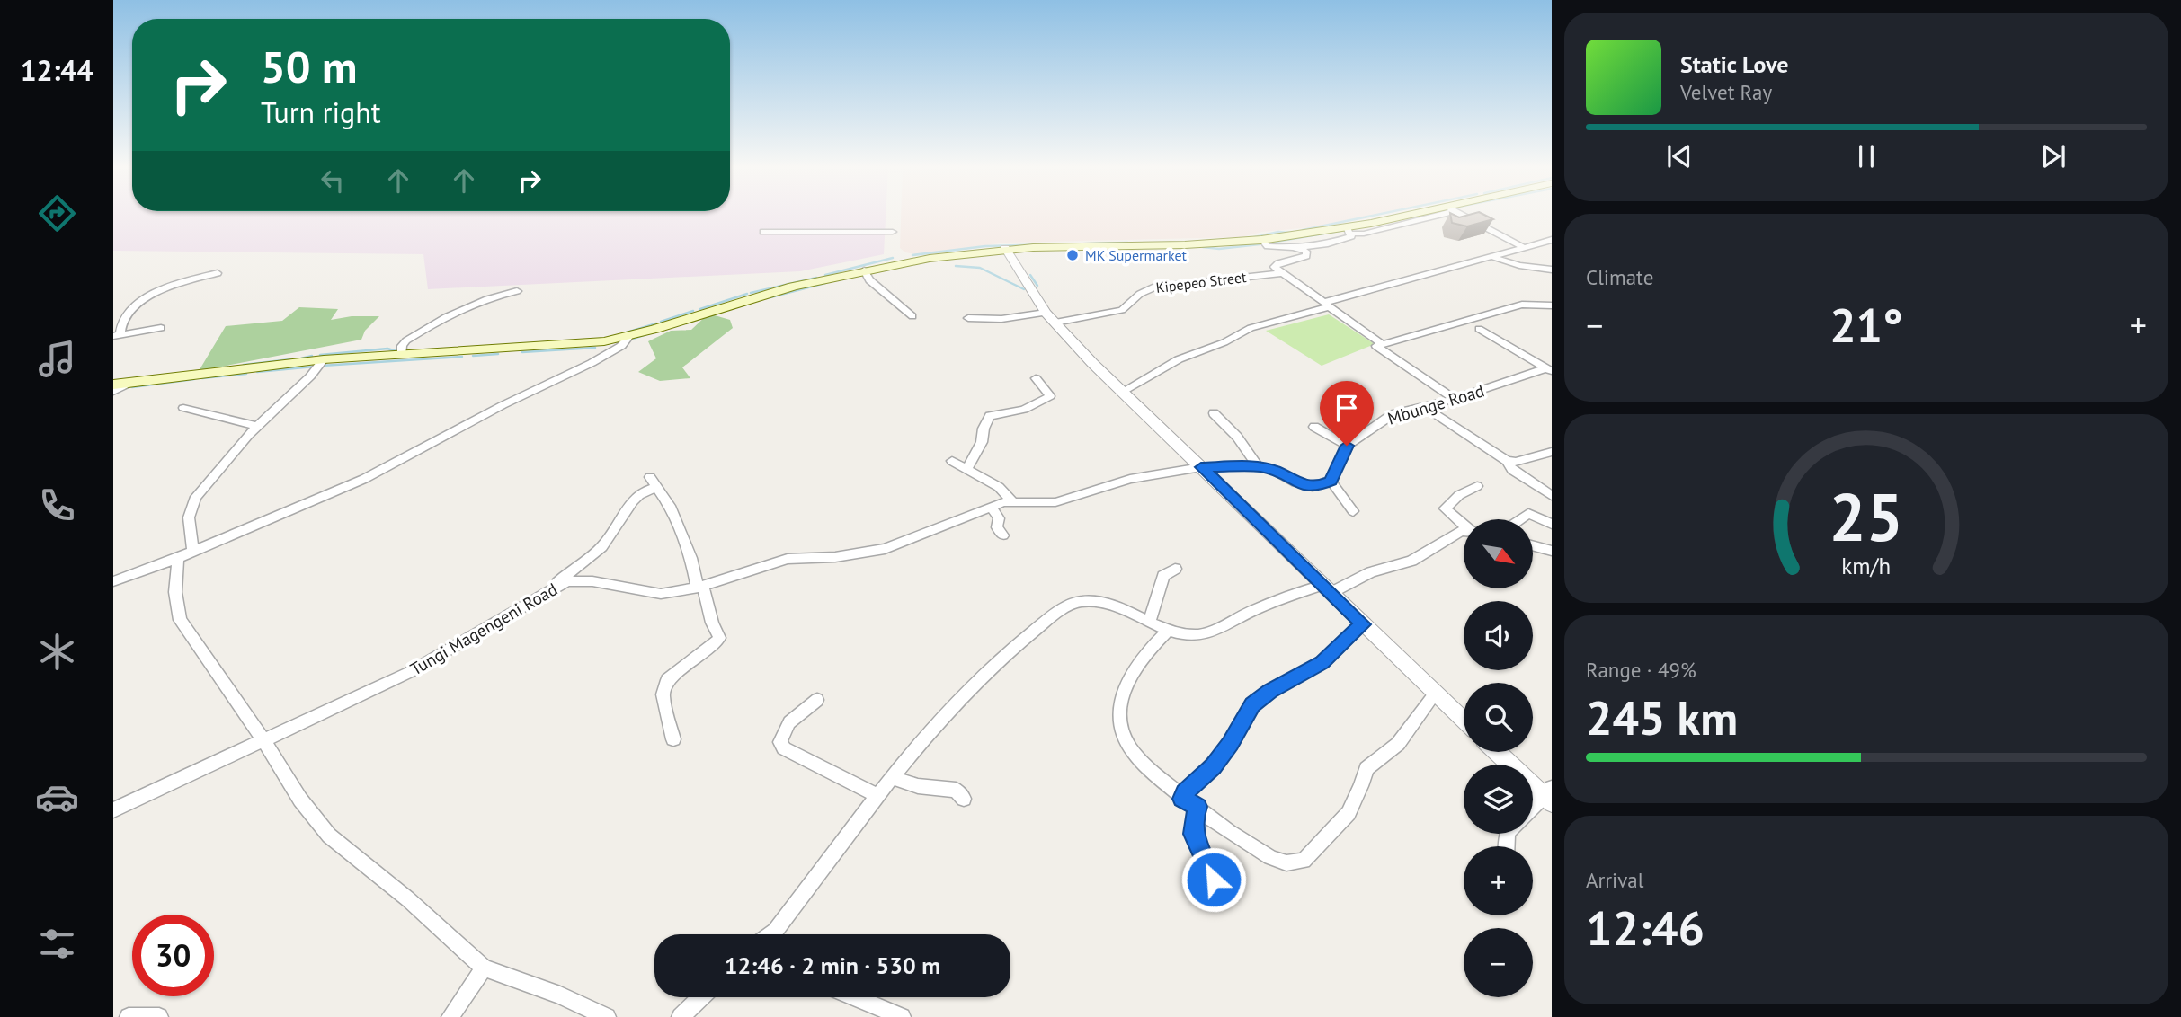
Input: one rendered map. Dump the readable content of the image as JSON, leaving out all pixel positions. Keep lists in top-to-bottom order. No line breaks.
{"streets":{"street":["Kipepeo Street","Mbunge Road","Tungi Magengeni Road"]},"places":["MK Supermarket"],"north":"bottom right","page":{"tabs":"12:44","turn":["50 m","Turn right"],"song":["Static Love","Velvet Ray"],"tile":["Climate",["Range · 49%","245 km"],["Arrival","12:46"]],"heat":["−","21°","+"],"map_buttons":["+","−"],"limit":"30","trip":"12:46 · 2 min · 530 m","gauge":["25","km/h"]}}
